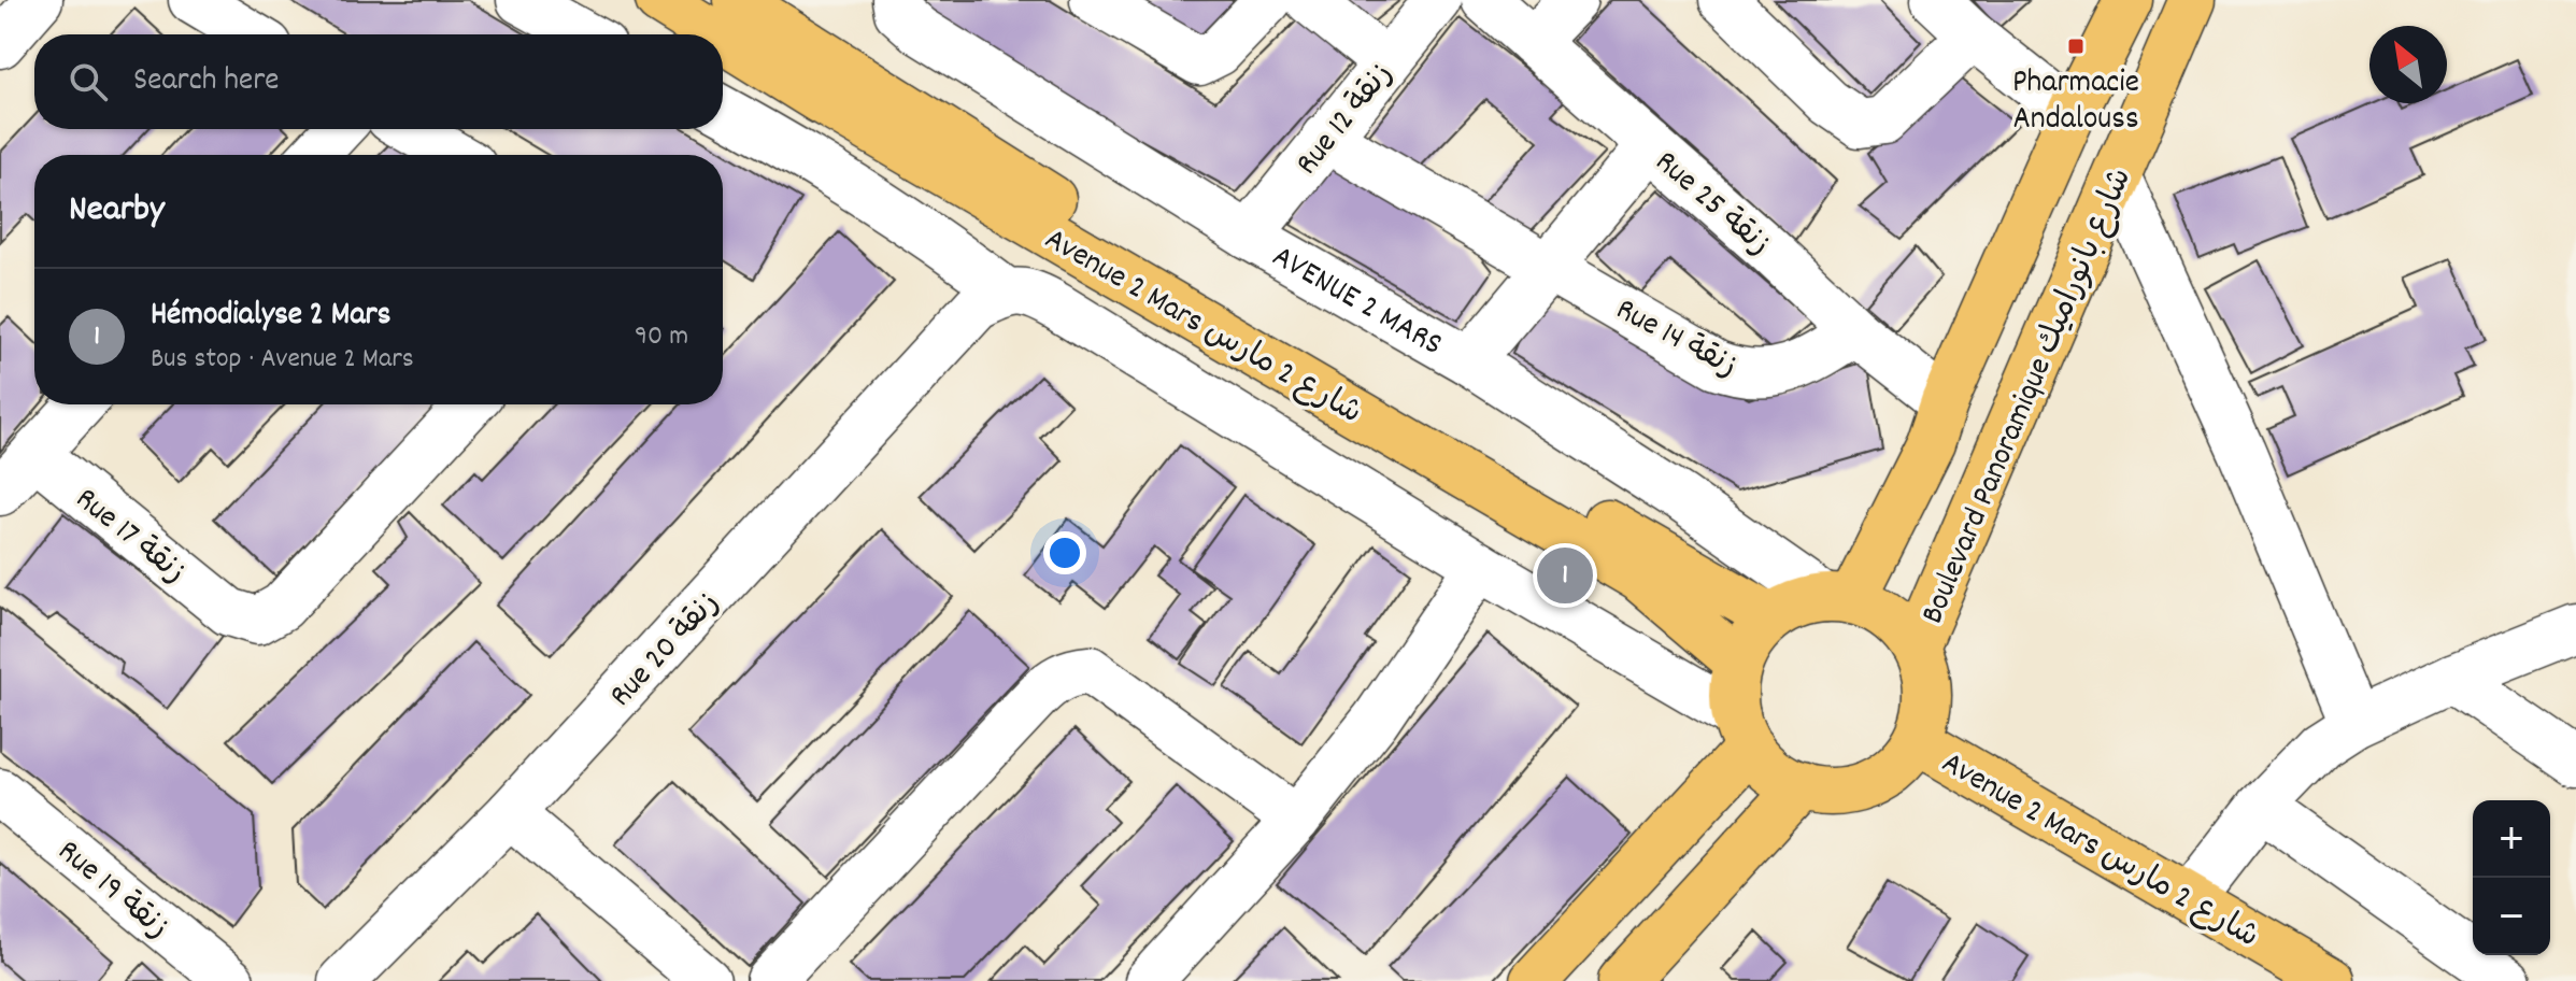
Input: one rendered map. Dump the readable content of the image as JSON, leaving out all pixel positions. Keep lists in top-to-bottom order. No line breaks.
{"streets":{"main road":["Avenue 2 Mars شارع 2 مارس","Boulevard Panoramique شارع بانوراميك"],"street":["Rue 12 زنقة","Rue 25 زنقة","AVENUE 2 MARS","Rue 14 زنقة","Rue 17 زنقة","Rue 20 زنقة","Rue 19 زنقة"]},"crossings":[["Rue 12 زنقة","AVENUE 2 MARS"],["Rue 12 زنقة","Rue 14 زنقة"],["Rue 25 زنقة","Rue 14 زنقة"],["Rue 25 زنقة","Boulevard Panoramique شارع بانوراميك"],["AVENUE 2 MARS","Avenue 2 Mars شارع 2 مارس"],["AVENUE 2 MARS","Boulevard Panoramique شارع بانوراميك"],["Avenue 2 Mars شارع 2 مارس","Boulevard Panoramique شارع بانوراميك"]],"places":{"transit":["Pharmacie Andalouss"]},"north":"top left","page":{"search":"Search here","heading":"Nearby","list":[{"mark":"1","name":"Hémodialyse 2 Mars","note":"Bus stop · Avenue 2 Mars","value":"90 m"}],"pins":"1","map_buttons":["+","−"]}}
